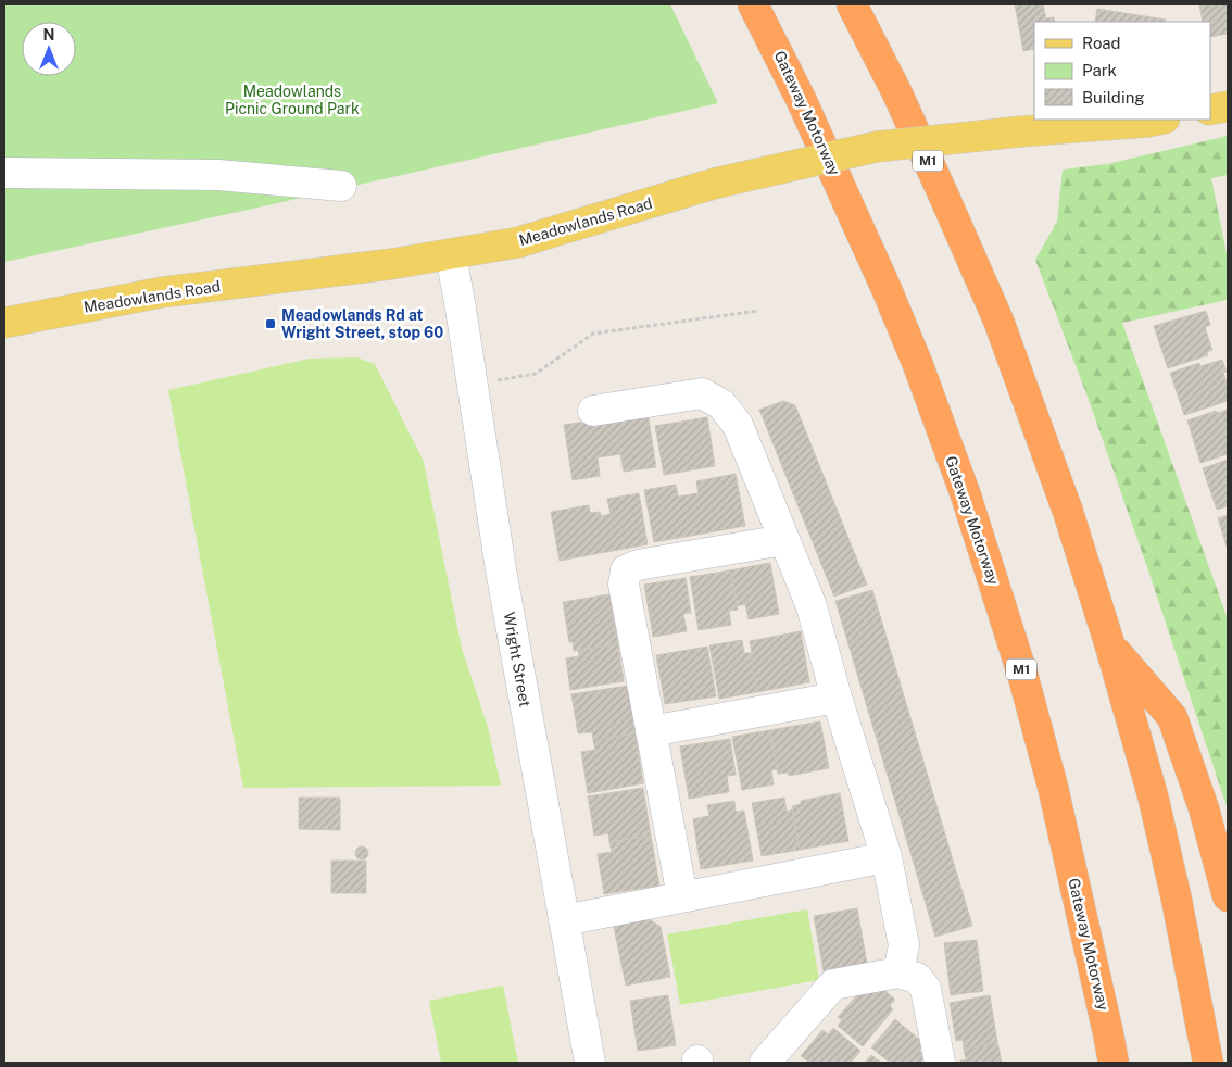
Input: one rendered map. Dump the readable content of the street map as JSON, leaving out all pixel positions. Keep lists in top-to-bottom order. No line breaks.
{"streets":{"highway":["Gateway Motorway","M1"],"main road":["Meadowlands Road"],"street":["Wright Street"]},"crossings":[["Meadowlands Road","Wright Street"]],"parks":["Meadowlands Picnic Ground Park"],"places":{"transit":["Meadowlands Rd at Wright Street, stop 60"]},"legend":["Road","Park","Building"],"north":"top"}
